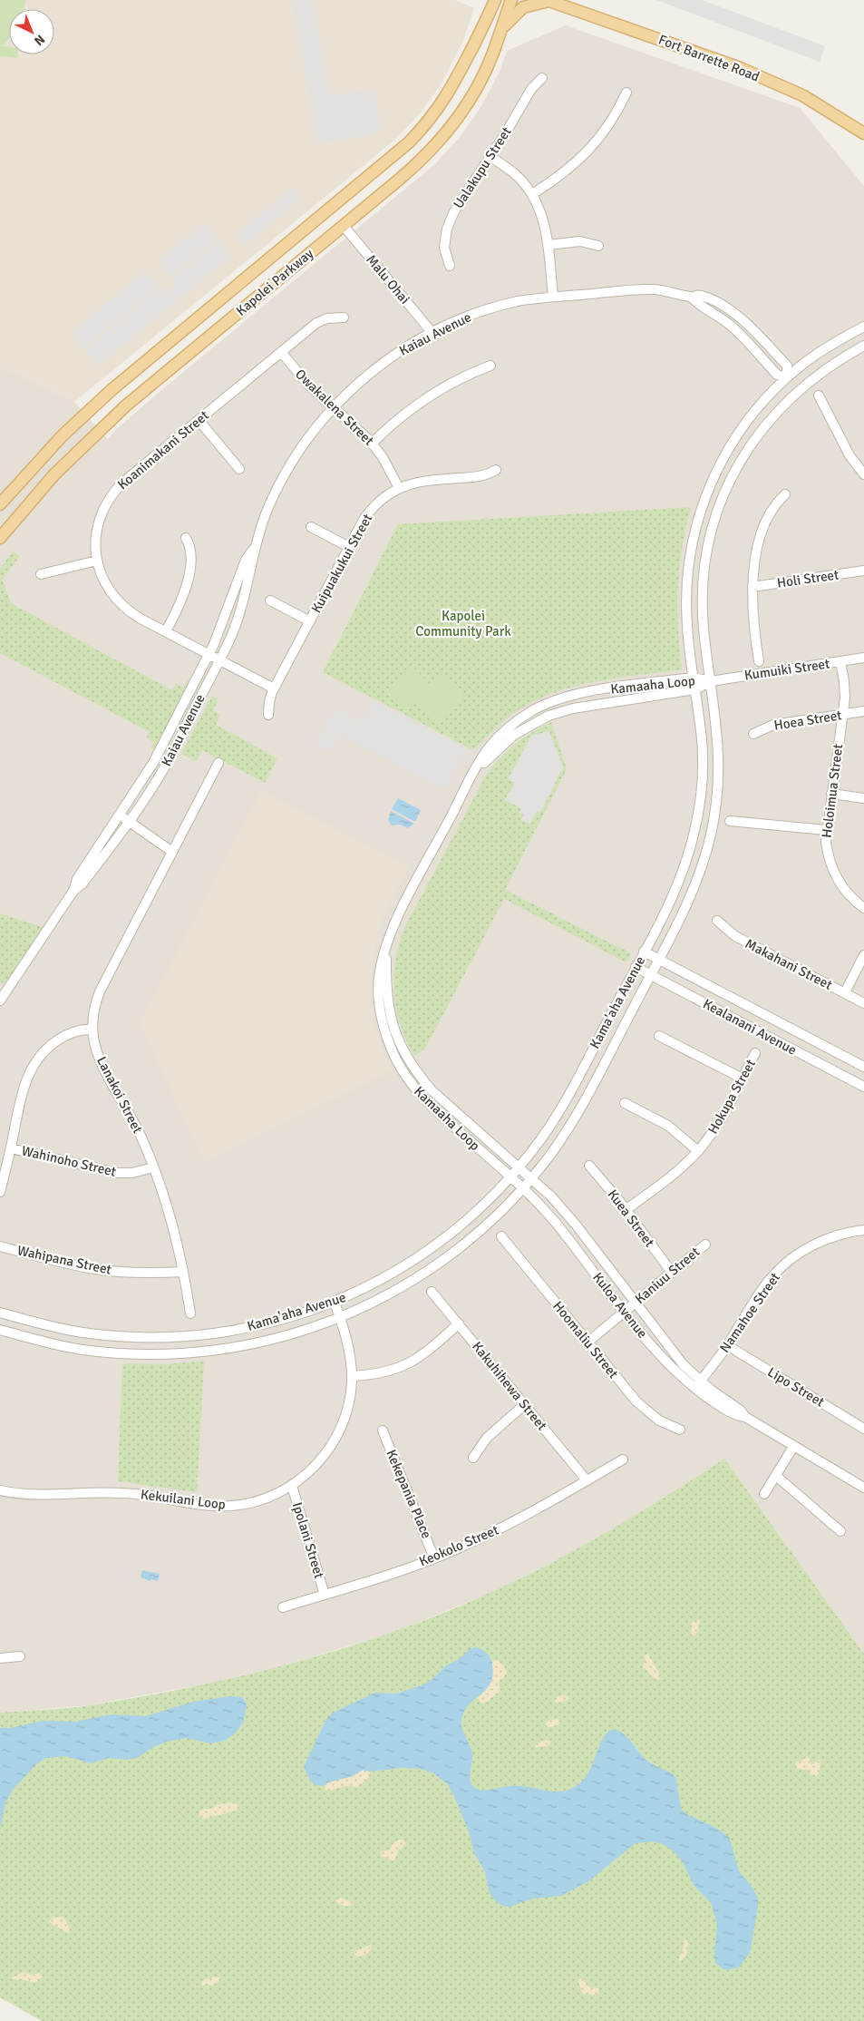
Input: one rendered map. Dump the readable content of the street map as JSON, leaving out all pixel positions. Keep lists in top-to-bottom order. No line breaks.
{"streets":{"main road":["Fort Barrette Road","Kapolei Parkway"],"street":["Ualakupu Street","Malu Ohai","Kaiau Avenue","Owakalena Street","Koanimakani Street","Kuipuakukui Street","Holi Street","Kumuiki Street","Kamaaha Loop","Hoea Street","Holoimua Street","Makahani Street","Kama'aha Avenue","Kealanani Avenue","Lanakoi Street","Hokupa Street","Wahinoho Street","Kuea Street","Wahipana Street","Kaniuu Street","Kuloa Avenue","Namahoe Street","Hoomaliu Street","Kakuhihewa Street","Lipo Street","Kekepania Place","Kekuilani Loop","Ipolani Street","Keokolo Street"]},"crossings":[["Malu Ohai","Kapolei Parkway"],["Malu Ohai","Kaiau Avenue"],["Kaiau Avenue","Owakalena Street"],["Kaiau Avenue","Koanimakani Street"],["Kaiau Avenue","Kama'aha Avenue"],["Owakalena Street","Koanimakani Street"],["Owakalena Street","Kuipuakukui Street"],["Koanimakani Street","Kuipuakukui Street"],["Kumuiki Street","Kamaaha Loop"],["Kumuiki Street","Holoimua Street"],["Kumuiki Street","Kama'aha Avenue"],["Kamaaha Loop","Kama'aha Avenue"],["Kamaaha Loop","Kuloa Avenue"],["Hoea Street","Holoimua Street"],["Kama'aha Avenue","Kealanani Avenue"],["Kama'aha Avenue","Kuloa Avenue"],["Kama'aha Avenue","Kekuilani Loop"],["Lanakoi Street","Wahinoho Street"],["Lanakoi Street","Wahipana Street"],["Hokupa Street","Kuea Street"],["Kuea Street","Kaniuu Street"],["Kaniuu Street","Kuloa Avenue"],["Kaniuu Street","Hoomaliu Street"],["Kuloa Avenue","Namahoe Street"],["Namahoe Street","Lipo Street"],["Kakuhihewa Street","Keokolo Street"],["Kekepania Place","Keokolo Street"],["Kekuilani Loop","Ipolani Street"],["Ipolani Street","Keokolo Street"]],"parks":["Kapolei Community Park"],"north":"bottom right"}
